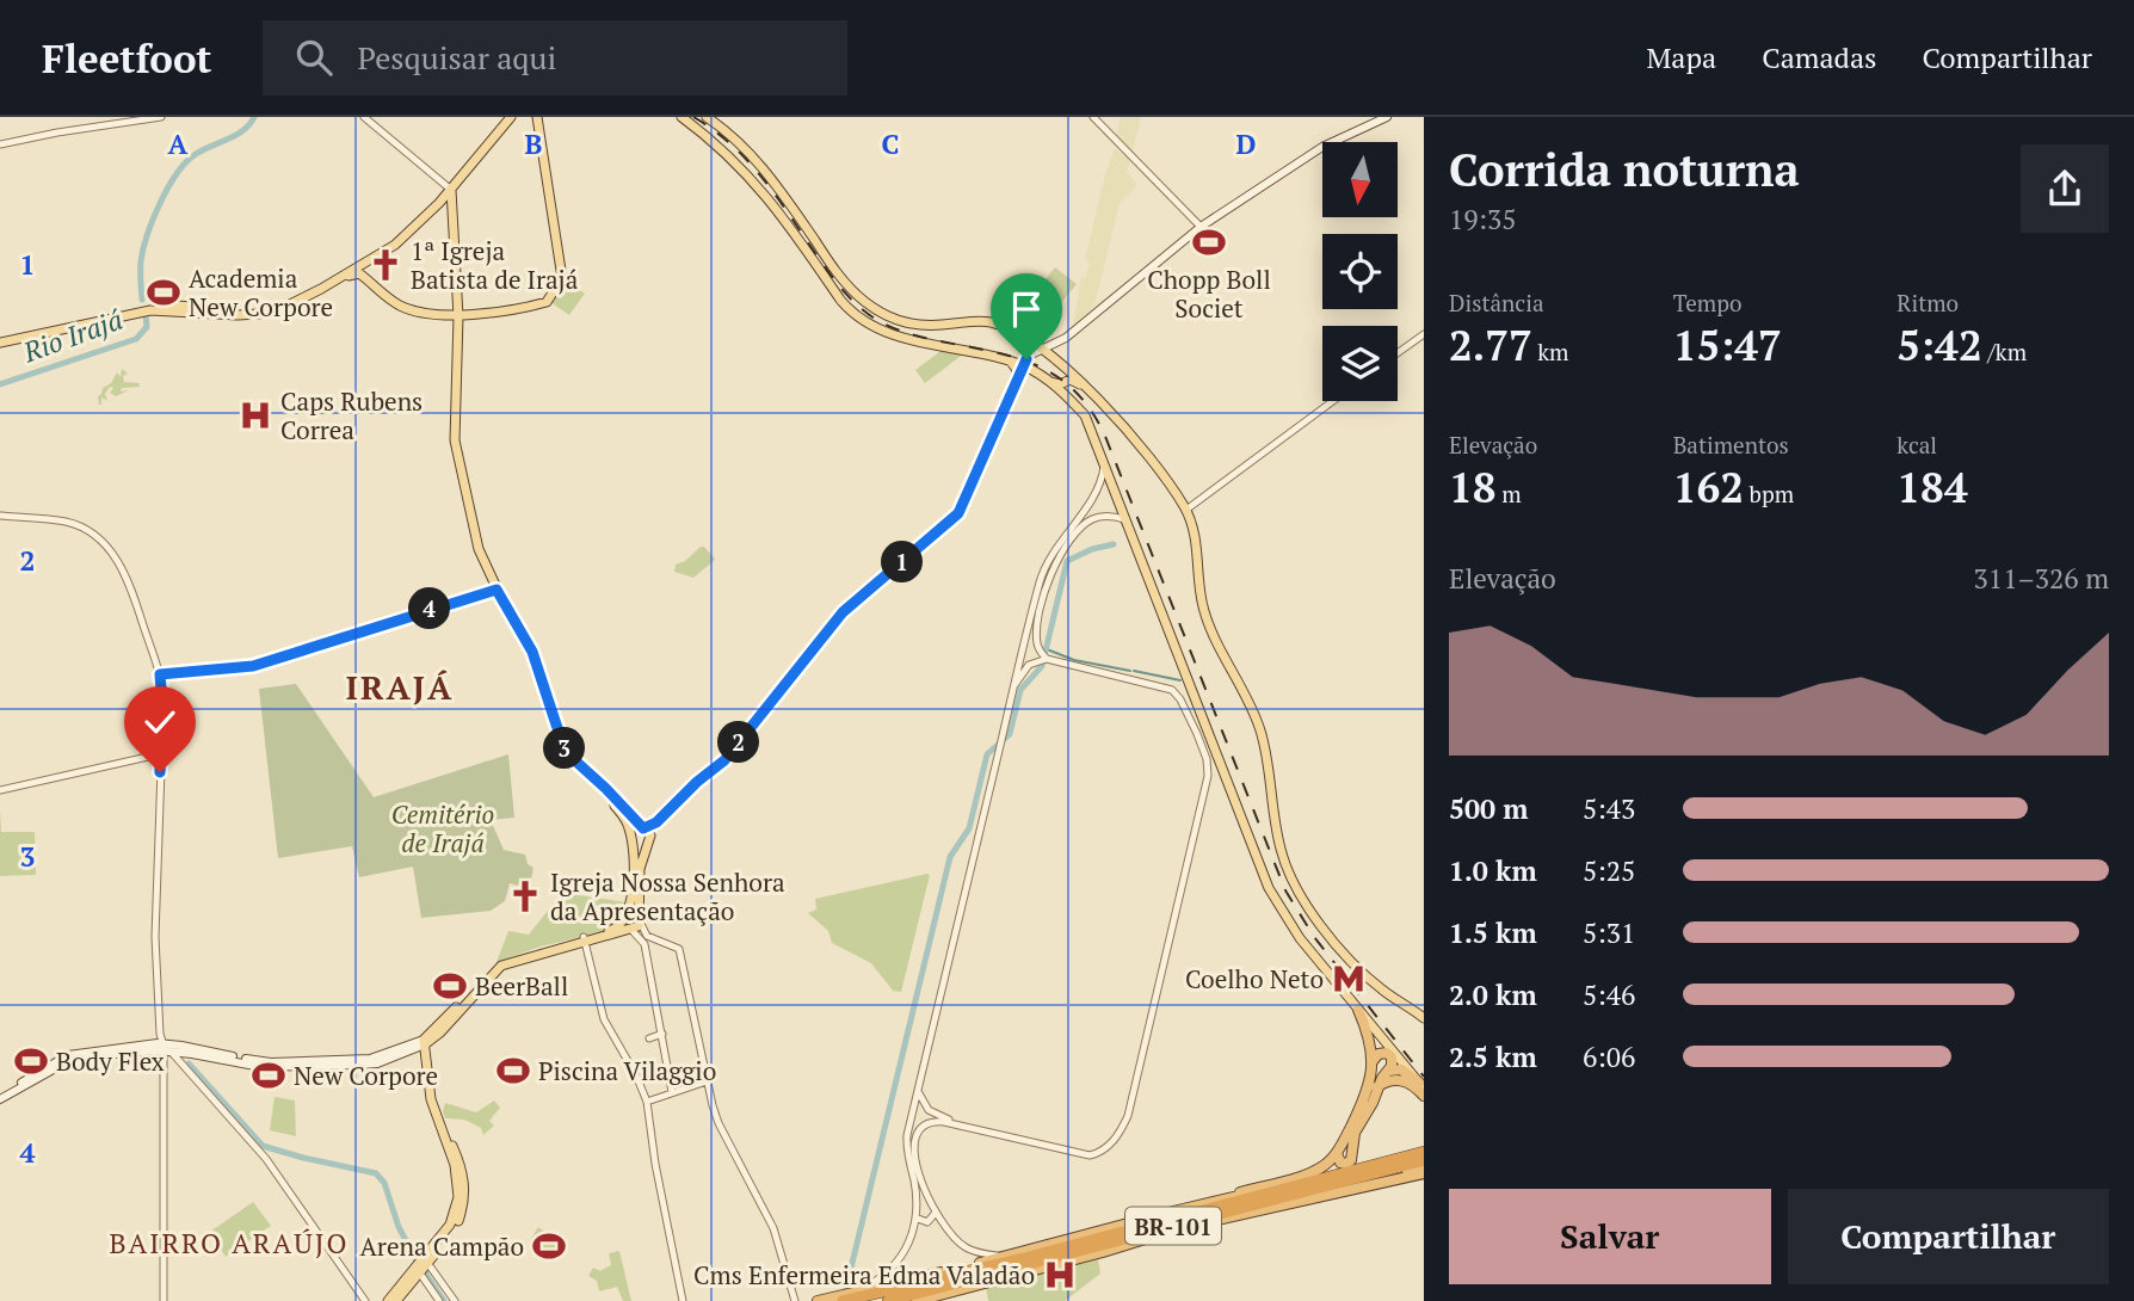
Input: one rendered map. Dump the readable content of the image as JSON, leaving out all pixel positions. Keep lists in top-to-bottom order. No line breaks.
{"streets":{"highway":["BR-101"]},"districts":["IRAJÁ","BAIRRO ARAÚJO"],"water":["Rio Irajá"],"parks":["Cemitério de Irajá"],"places":{"sports":["Chopp Boll Societ","Academia New Corpore","BeerBall","Body Flex","Piscina Vilaggio","New Corpore","Arena Campão"],"church":["1ª Igreja Batista de Irajá","Igreja Nossa Senhora da Apresentação"],"hospital":["Caps Rubens Correa","Cms Enfermeira Edma Valadão"],"metro station":["Coelho Neto"]},"north":"bottom","page":{"header":"Fleetfoot","search":"Pesquisar aqui","nav":["Mapa","Camadas","Compartilhar"],"heading":["Corrida noturna","19:35"],"stats":[["Distância","2.77 km"],["Tempo","15:47"],["Ritmo","5:42 /km"],["Elevação","18 m"],["Batimentos","162 bpm"],["kcal","184"]],"pins":["1","4","2","3"],"chart":["Elevação","311–326 m"],"list":[{"name":"500 m","note":"5:43"},{"name":"1.0 km","note":"5:25"},{"name":"1.5 km","note":"5:31"},{"name":"2.0 km","note":"5:46"},{"name":"2.5 km","note":"6:06"}],"buttons":["Salvar","Compartilhar"]},"grid":{"columns":["A","B","C","D"],"rows":["1","2","3","4"]}}
